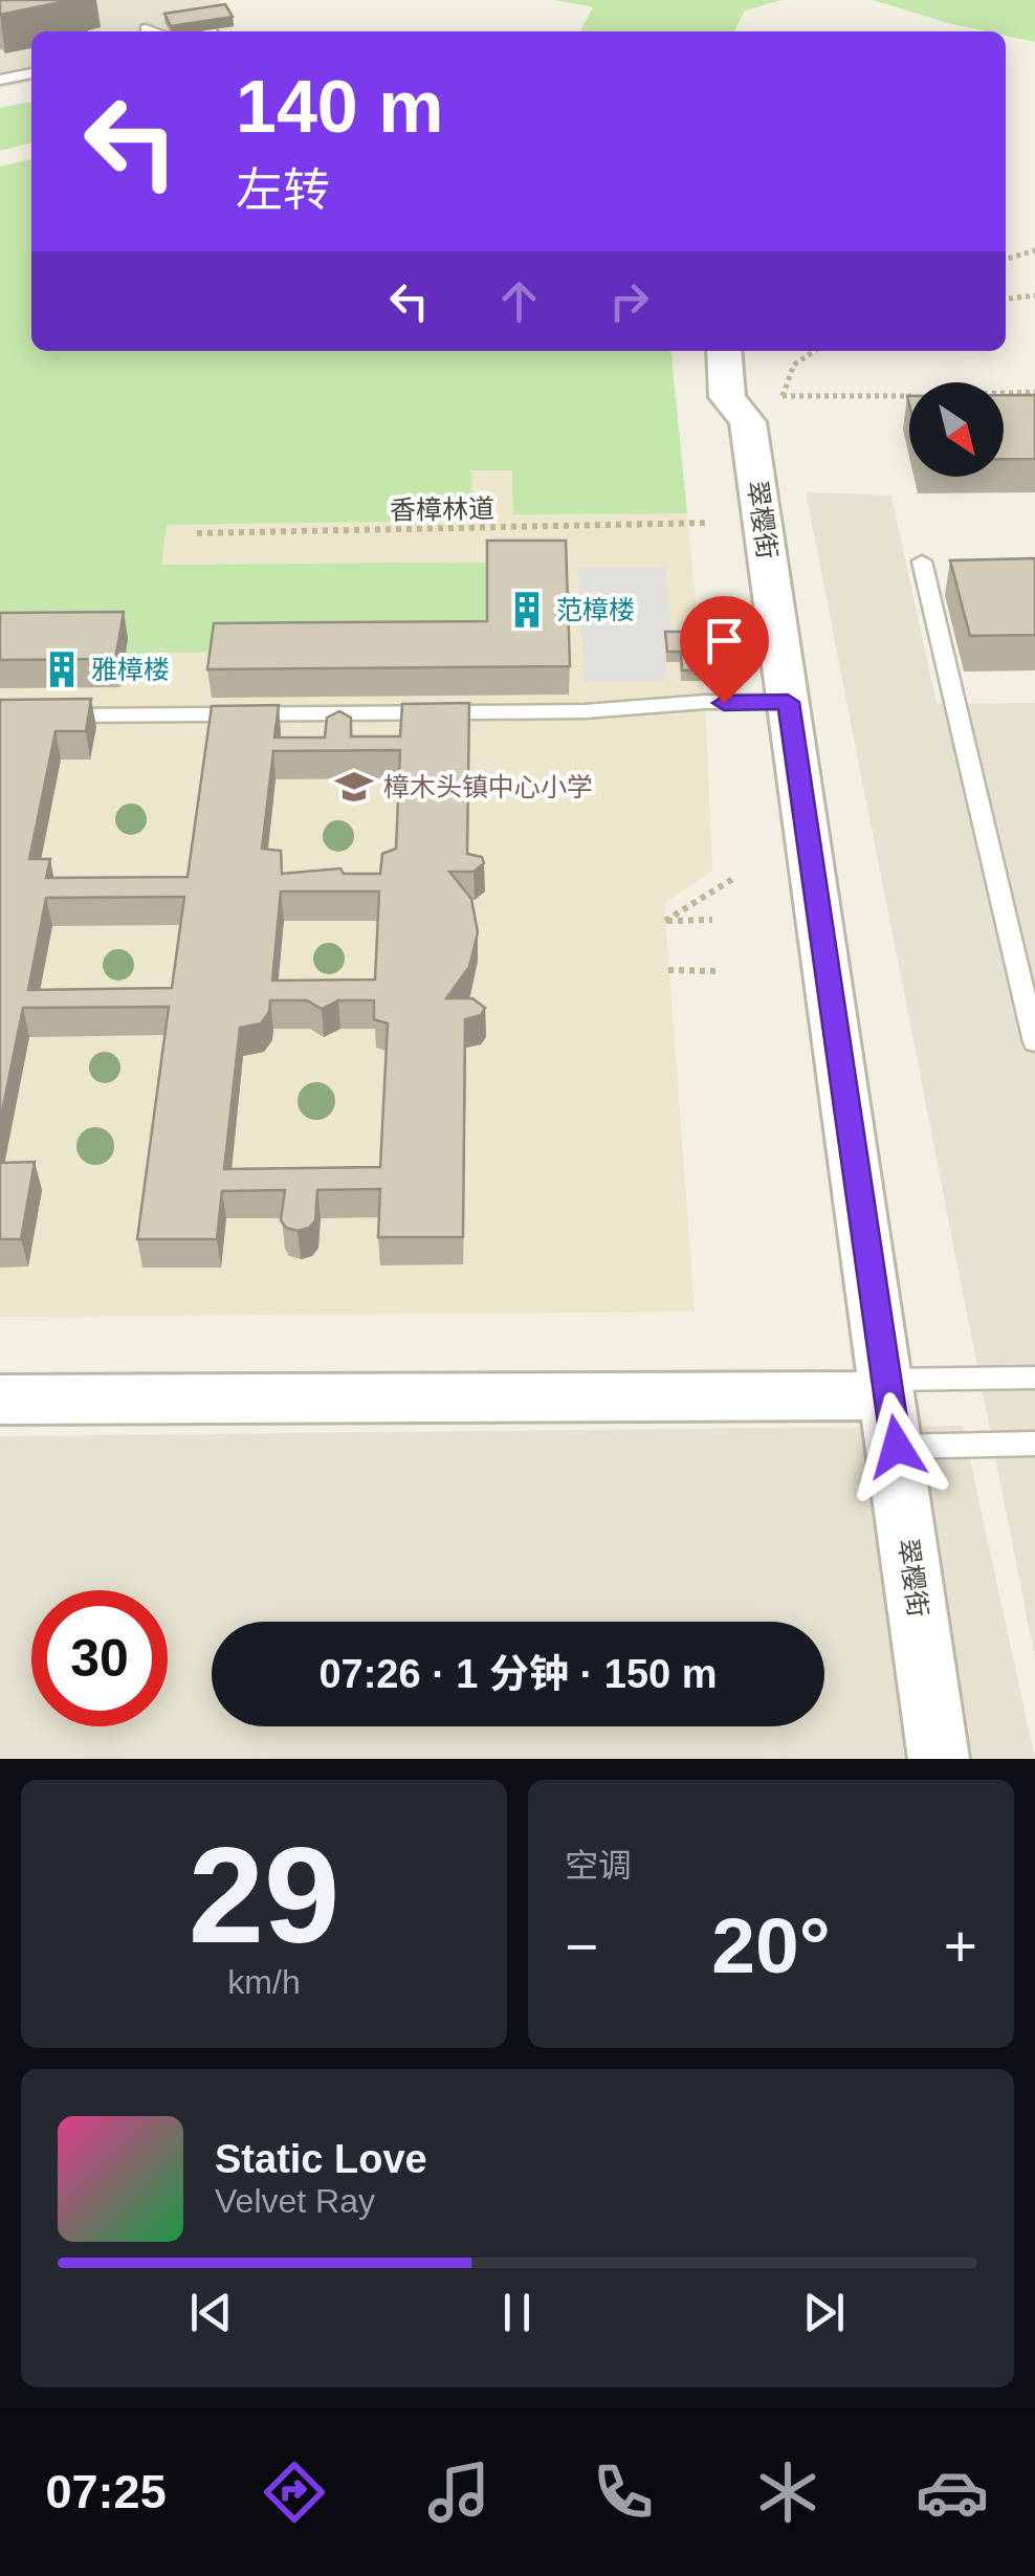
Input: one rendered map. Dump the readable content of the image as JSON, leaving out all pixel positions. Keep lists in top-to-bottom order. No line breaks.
{"streets":{"street":["翠樱街"],"path":["香樟林道"]},"places":{"building":["范樟楼","雅樟楼"],"school or university":["樟木头镇中心小学"]},"north":"bottom right","page":{"turn":["140 m","左转"],"limit":"30","trip":"07:26 · 1 分钟 · 150 m","tile":[["29","km/h"],"空调"],"heat":["−","20°","+"],"song":["Static Love","Velvet Ray"],"tabs":"07:25"}}
